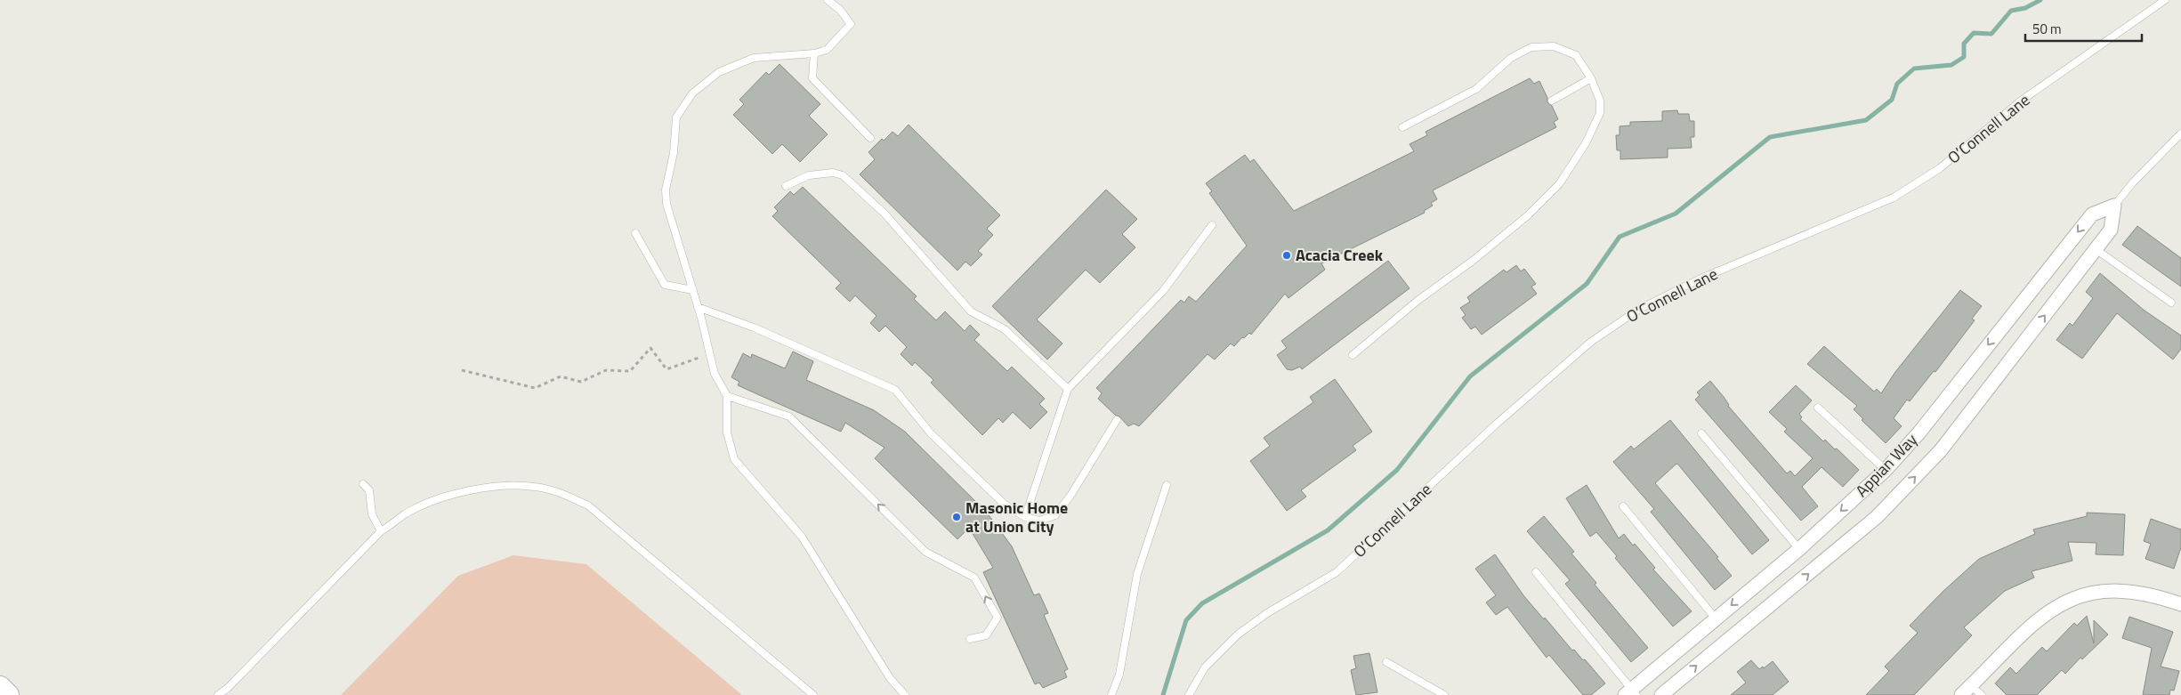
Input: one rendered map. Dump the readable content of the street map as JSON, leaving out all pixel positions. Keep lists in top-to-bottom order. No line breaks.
{"streets":{"street":["Appian Way"],"lane":["O’Connell Lane"]},"places":["Acacia Creek","Masonic Home at Union City"],"scale_bar":"50 m"}
